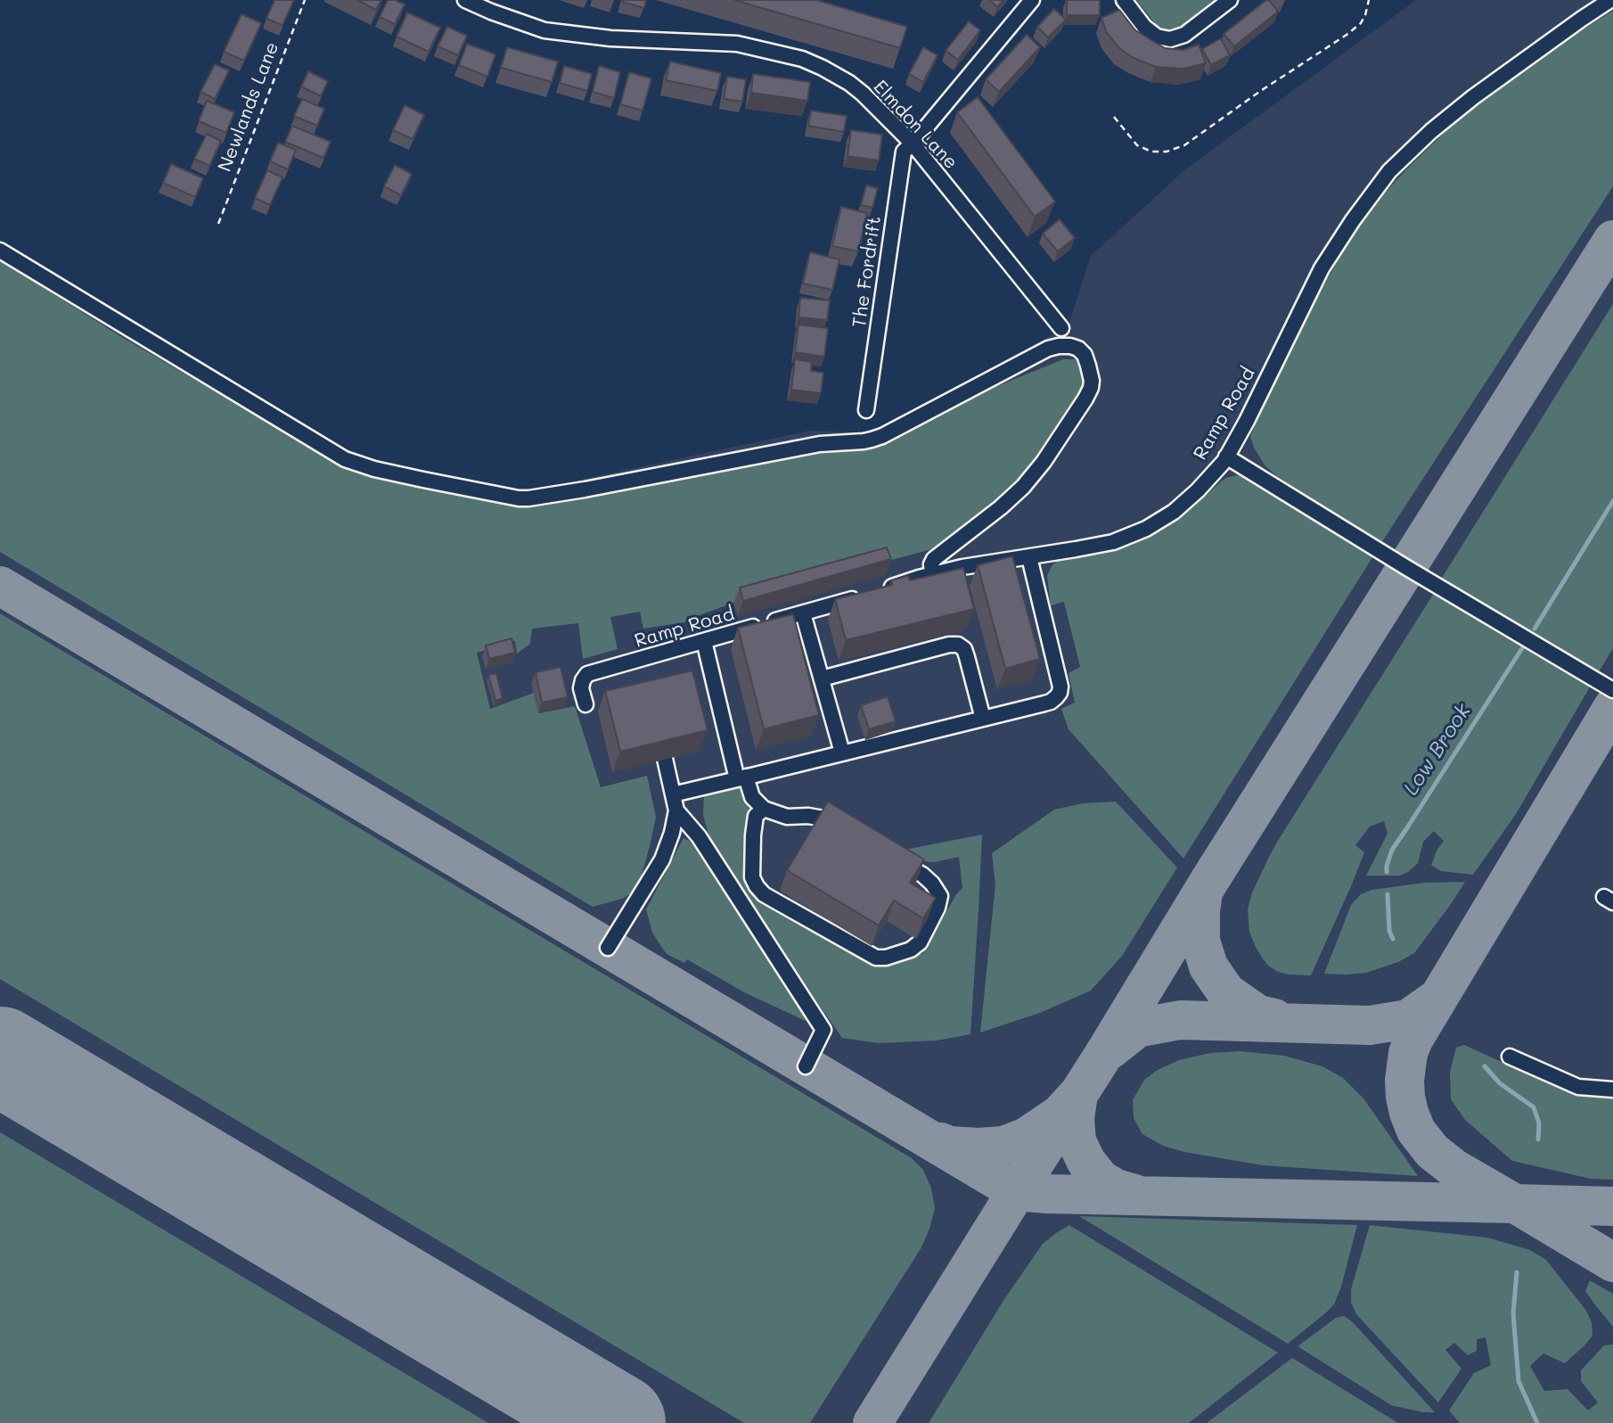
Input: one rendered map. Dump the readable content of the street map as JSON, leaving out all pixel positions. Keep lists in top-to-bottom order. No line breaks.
{"streets":{"street":["Elmdon Lane","The Fordrift","Ramp Road"],"path":["Newlands Lane"]},"crossings":[["Elmdon Lane","The Fordrift"]],"water":["Low Brook"]}
